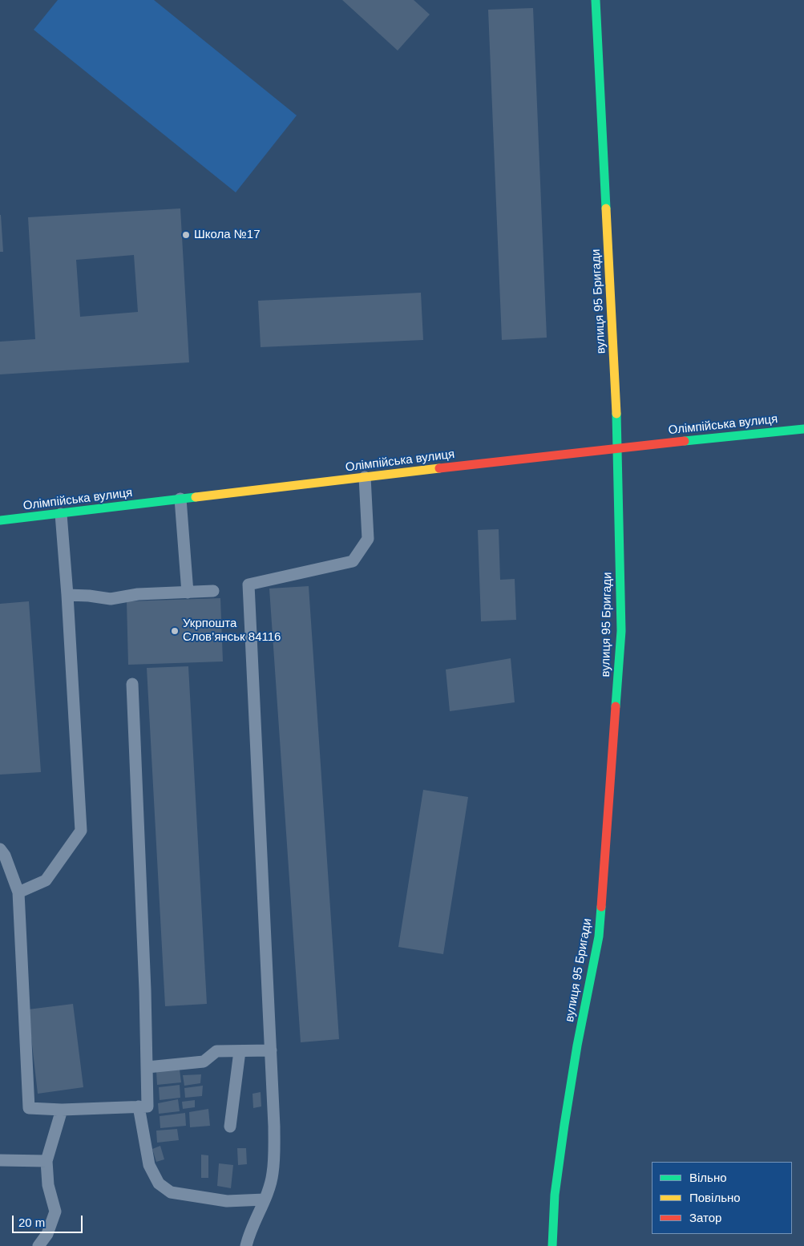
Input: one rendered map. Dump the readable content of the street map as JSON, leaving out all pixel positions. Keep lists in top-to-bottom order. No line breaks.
{"streets":{"street":["вулиця 95 Бригади","Олімпійська вулиця"]},"crossings":[["вулиця 95 Бригади","Олімпійська вулиця"]],"places":["Школа №17","Укрпошта Слов’янськ 84116"],"legend":["Вільно","Повільно","Затор"],"scale_bar":"20 m"}
